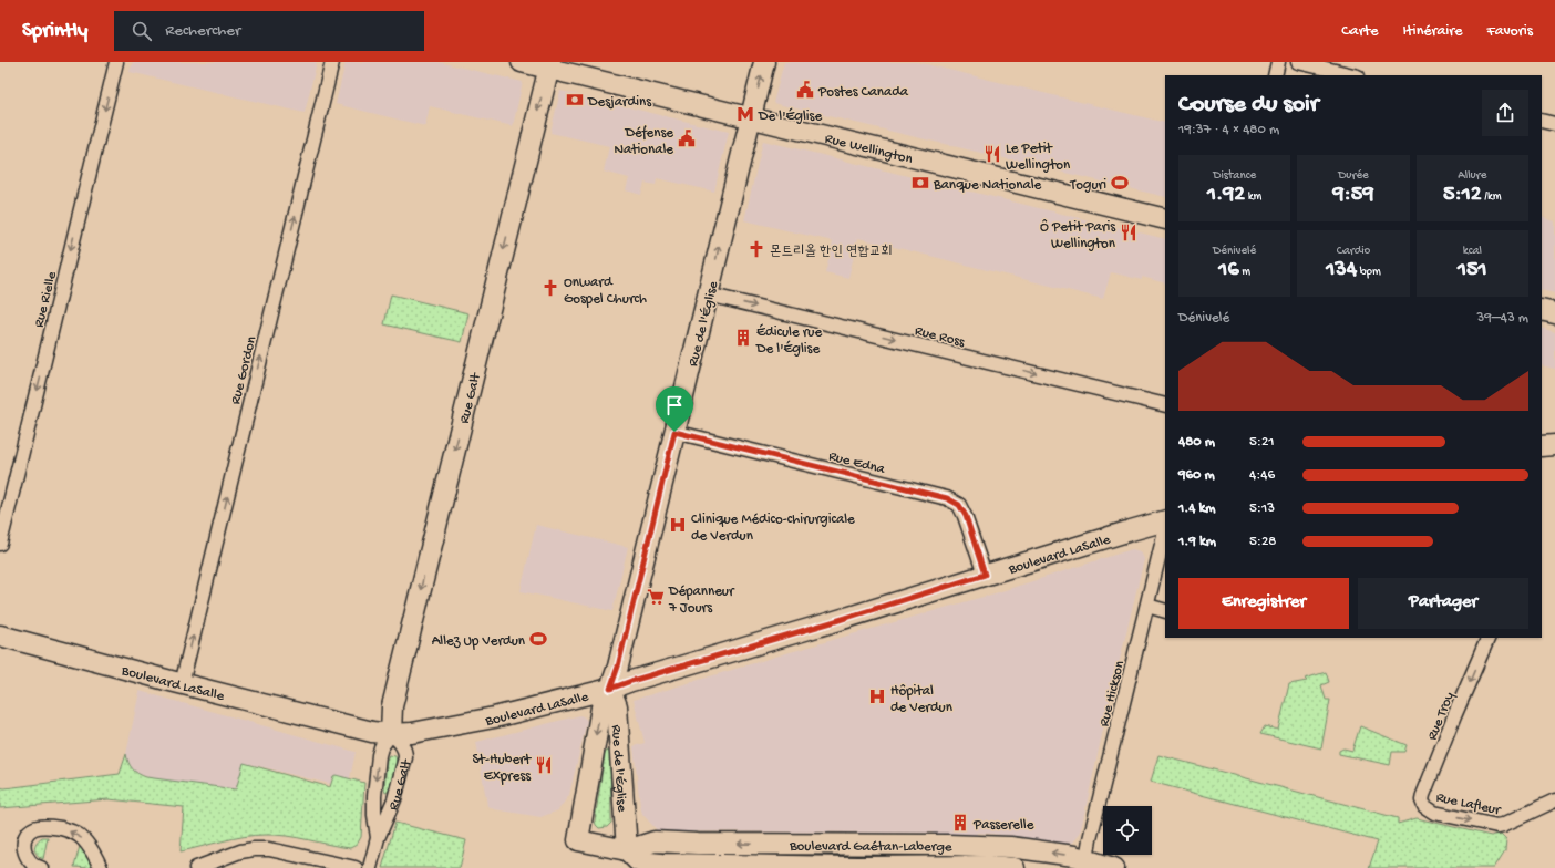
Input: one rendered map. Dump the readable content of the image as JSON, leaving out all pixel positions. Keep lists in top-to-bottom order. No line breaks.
{"streets":{"main road":["Rue Wellington","Rue de l'Église","Rue Galt","Boulevard LaSalle","Boulevard Gaétan-Laberge"],"street":["Rue Rielle","Rue Ross","Rue Gordon","Rue Edna","Rue Hickson","Rue Troy","Rue Lafleur"]},"crossings":[["Rue Wellington","Rue de l'Église"],["Rue Wellington","Rue Galt"],["Rue de l'Église","Rue Ross"],["Rue de l'Église","Rue Edna"],["Rue de l'Église","Boulevard LaSalle"],["Rue de l'Église","Boulevard Gaétan-Laberge"],["Rue Gordon","Boulevard LaSalle"],["Rue Galt","Boulevard LaSalle"],["Rue Edna","Boulevard LaSalle"],["Rue Hickson","Boulevard Gaétan-Laberge"],["Rue Troy","Rue Lafleur"]],"one_way":["Rue Rielle","Rue Ross","Rue Gordon","Rue Galt","Rue Troy","Rue Lafleur"],"places":{"public building":["Postes Canada","Défense Nationale"],"bank":["Desjardins","Banque Nationale"],"metro station":["De l'Église"],"restaurant":["Le Petit Wellington","Ô Petit Paris Wellington","St-Hubert Express"],"sports":["Toguri","Allez Up Verdun"],"church":["몬트리올 한인 연합교회","Onward Gospel Church"],"building":["Édicule rue De l'Église","Passerelle"],"hospital":["Clinique Médico-chirurgicale de Verdun","Hôpital de Verdun"],"supermarket":["Dépanneur 7 Jours"]},"page":{"header":"Sprintly","search":"Rechercher","nav":["Carte","Itinéraire","Favoris"],"heading":["Course du soir","19:37 · 4 × 480 m"],"stats":[["Distance","1.92 km"],["Durée","9:59"],["Allure","5:12 /km"],["Dénivelé","16 m"],["Cardio","134 bpm"],["kcal","151"]],"chart":["Dénivelé","39–43 m"],"list":[{"name":"480 m","note":"5:21"},{"name":"960 m","note":"4:46"},{"name":"1.4 km","note":"5:13"},{"name":"1.9 km","note":"5:28"}],"buttons":["Enregistrer","Partager"]}}
